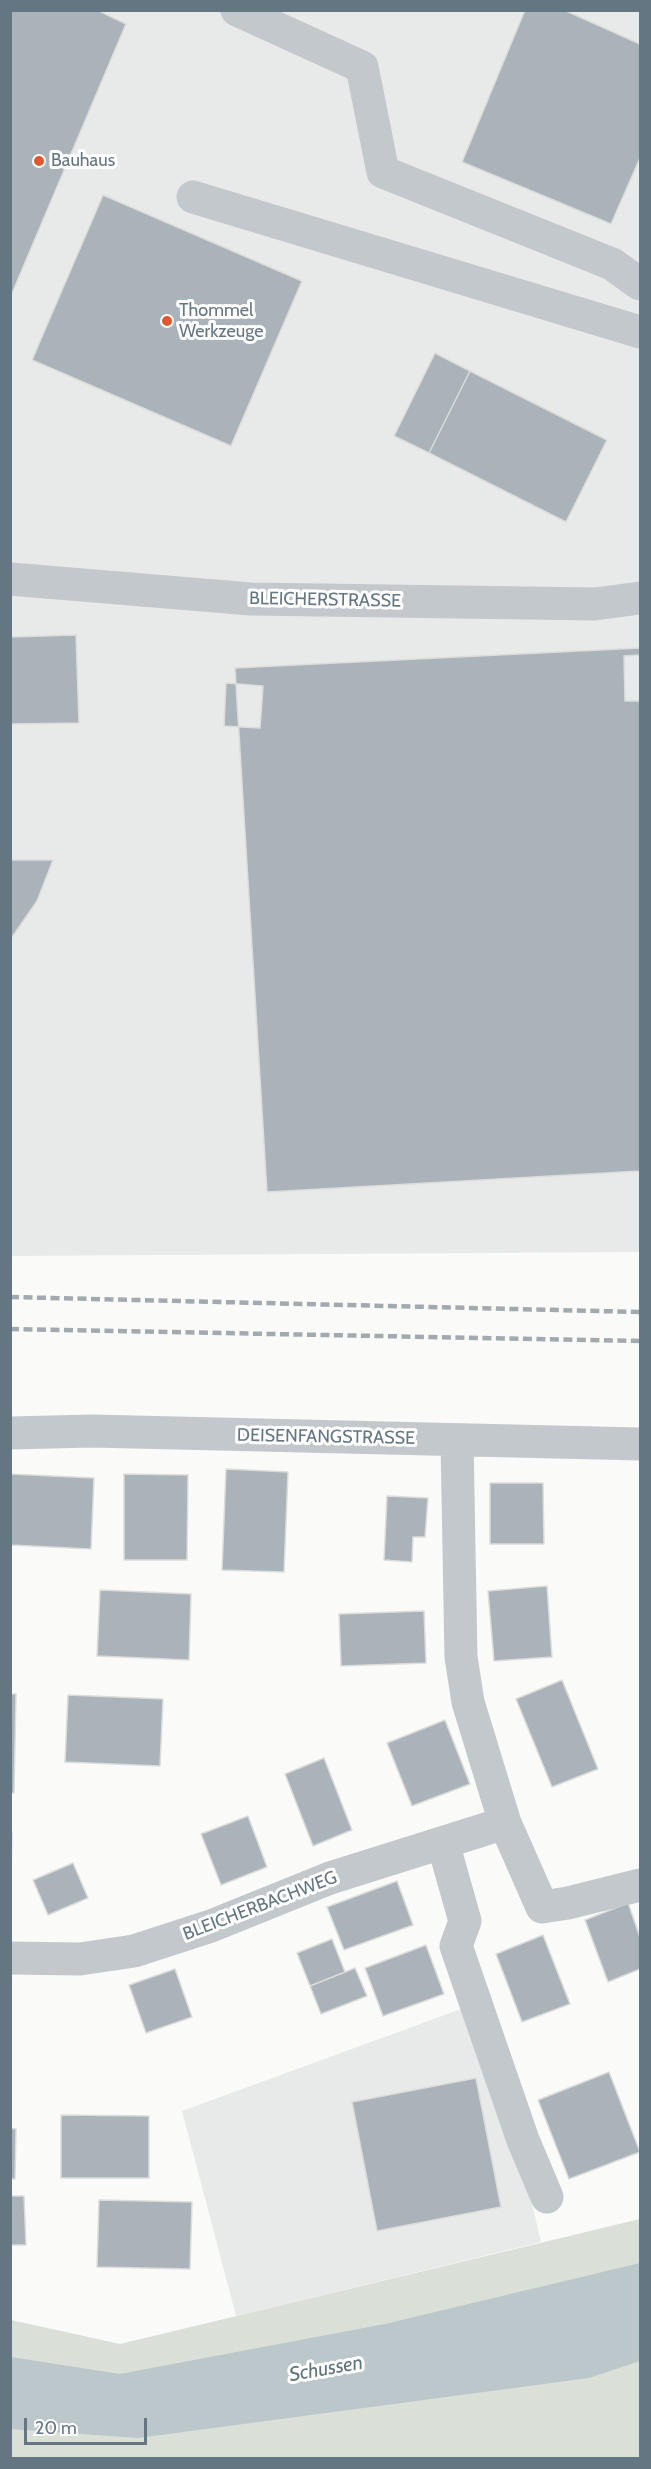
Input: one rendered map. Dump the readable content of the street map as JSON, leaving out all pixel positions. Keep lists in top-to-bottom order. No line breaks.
{"streets":{"street":["BLEICHERSTRASSE","DEISENFANGSTRASSE","BLEICHERBACHWEG"]},"water":["Schussen"],"places":["Bauhaus","Thommel Werkzeuge"],"scale_bar":"20 m"}
